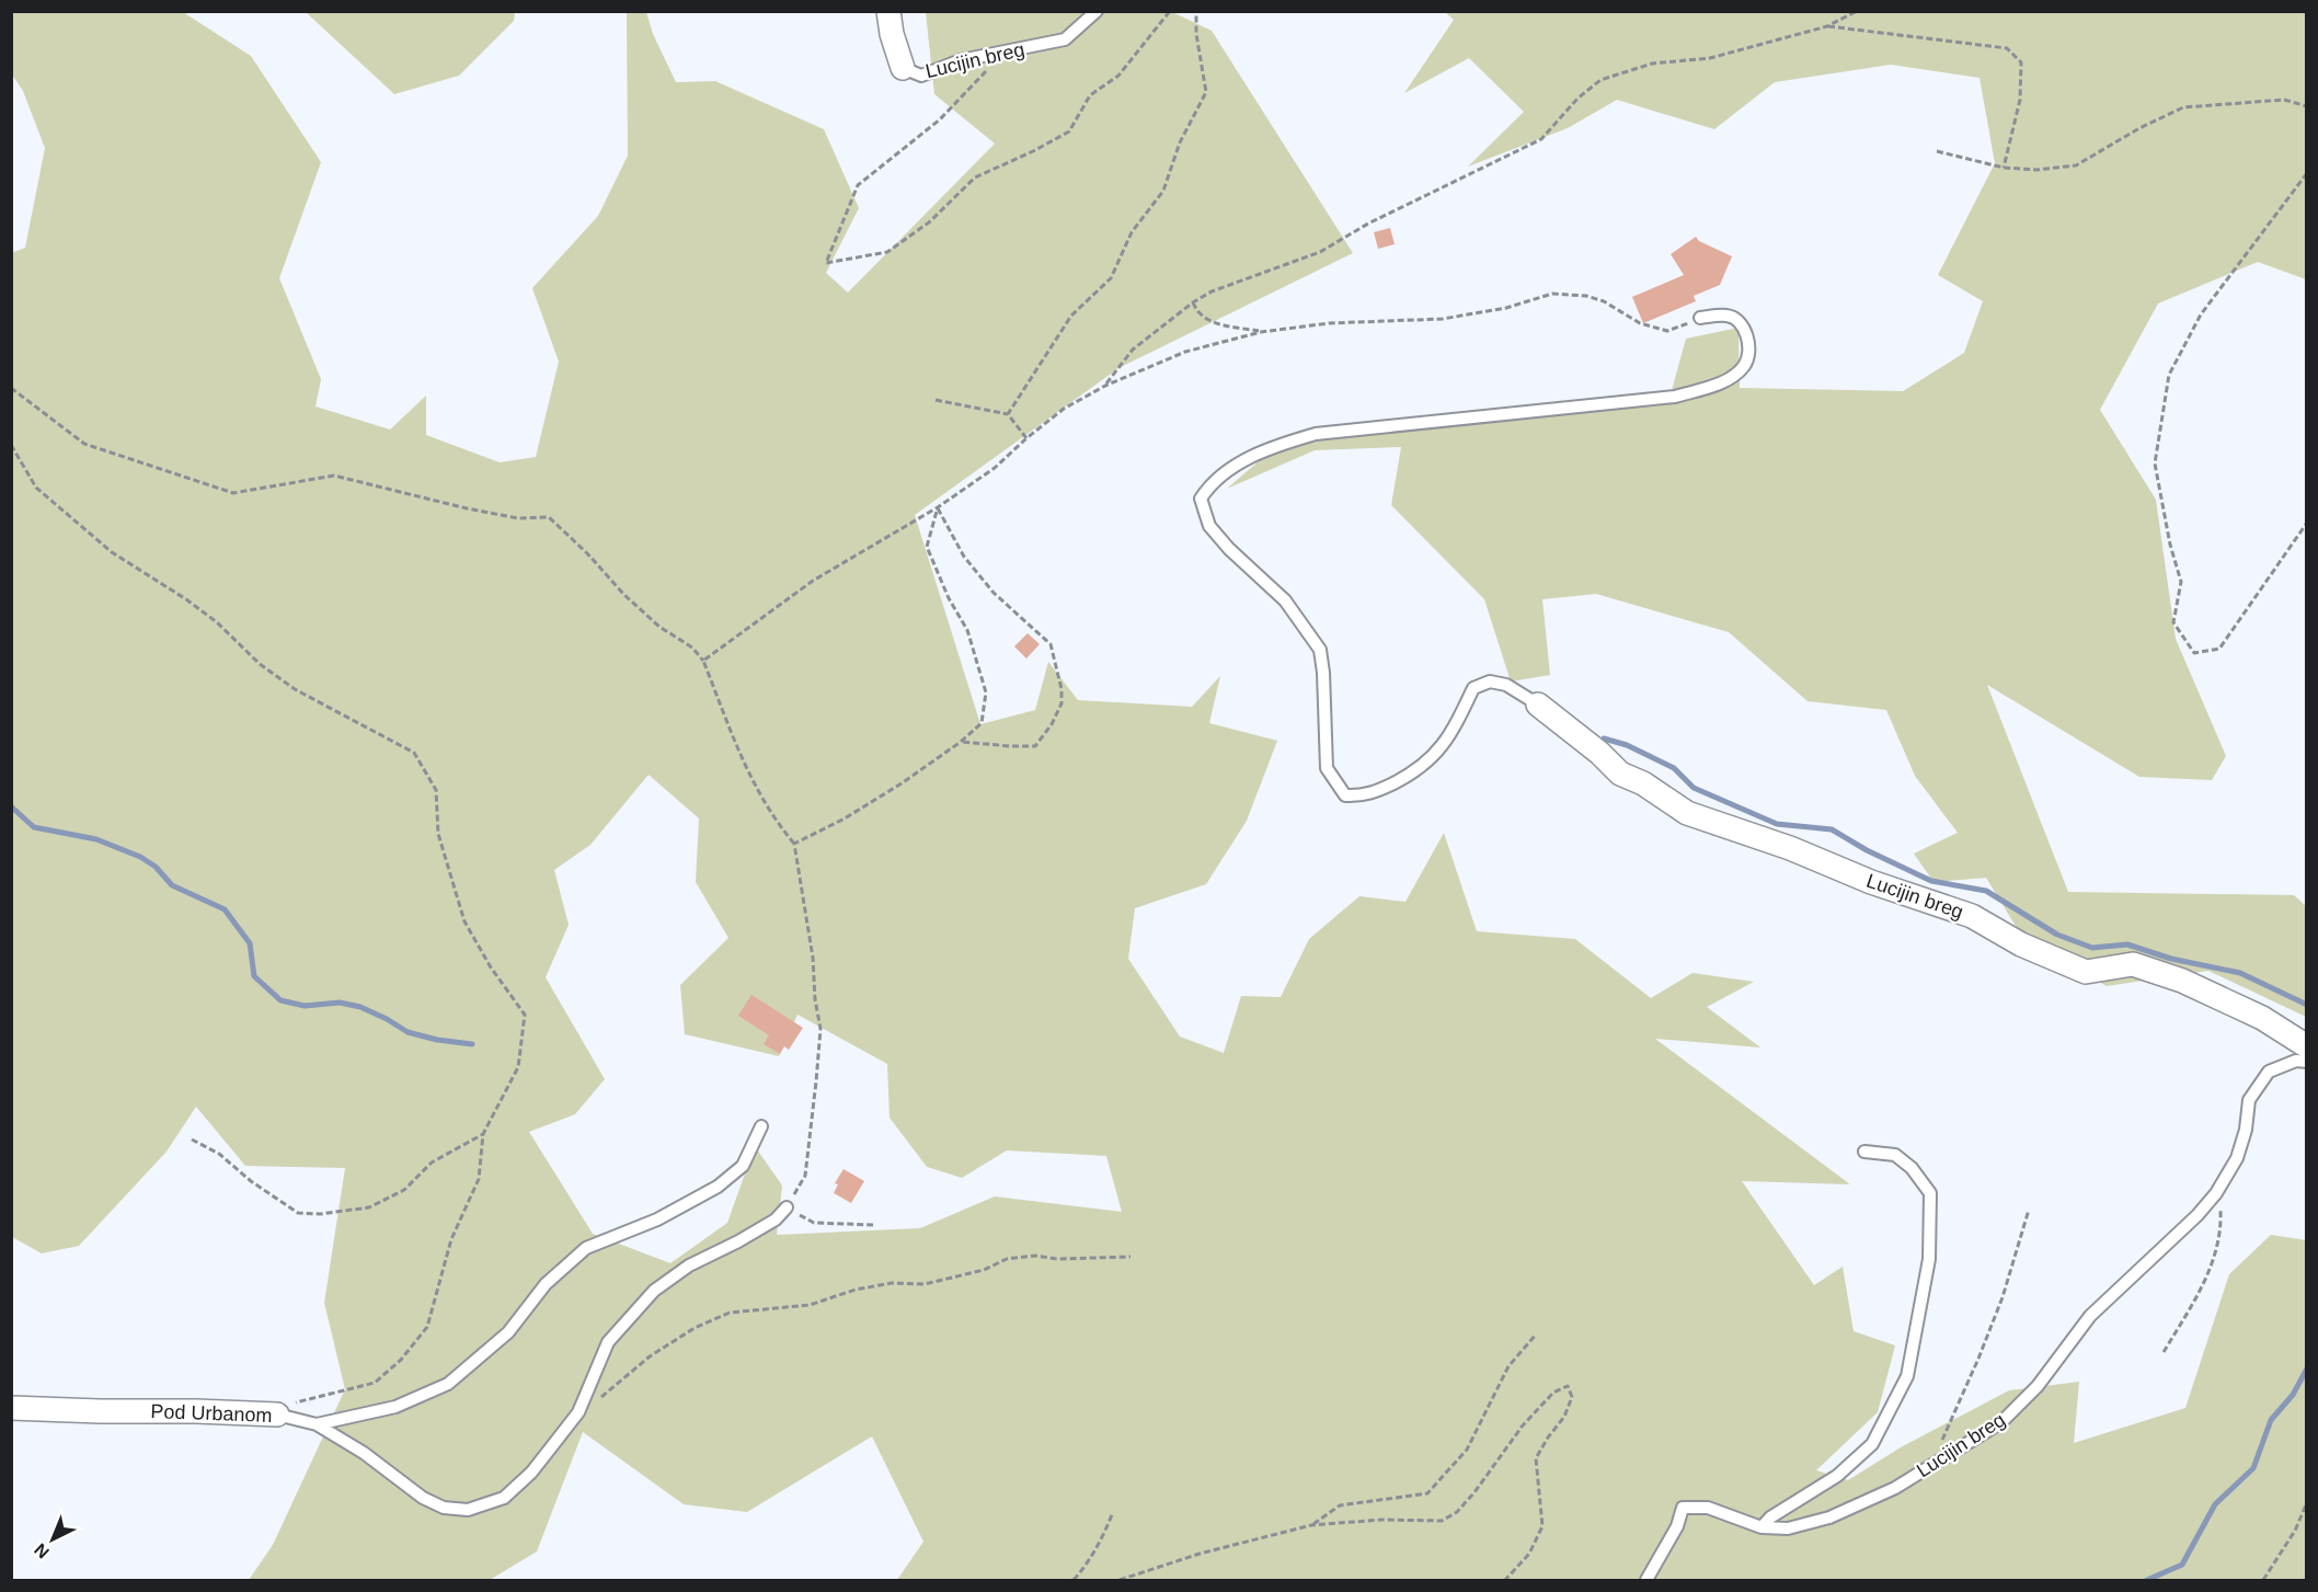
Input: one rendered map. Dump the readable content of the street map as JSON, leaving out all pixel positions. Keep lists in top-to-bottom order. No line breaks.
{"streets":{"street":["Lucijin breg","Pod Urbanom"]},"north":"bottom left"}
